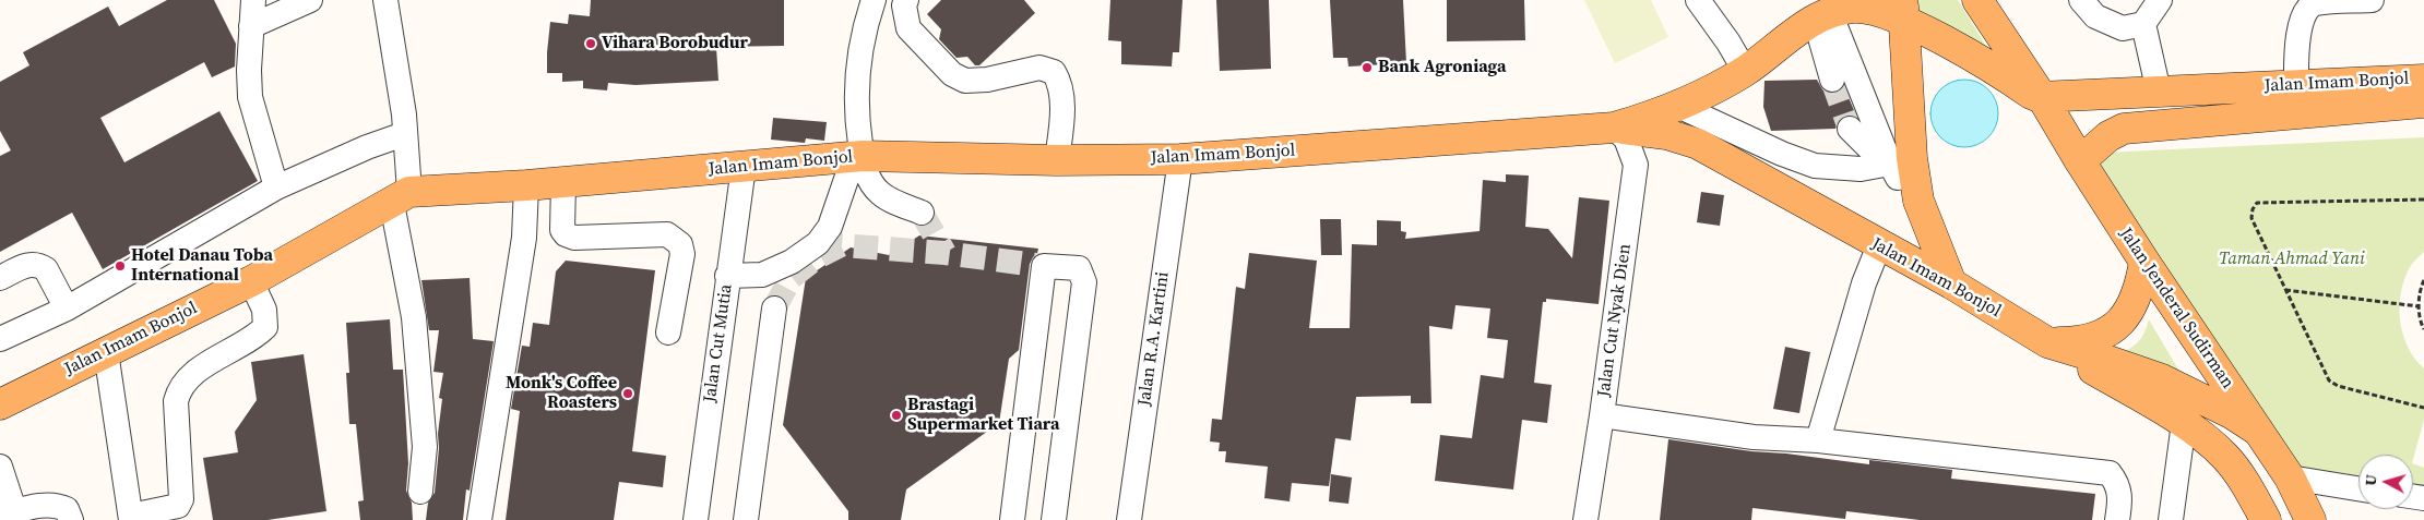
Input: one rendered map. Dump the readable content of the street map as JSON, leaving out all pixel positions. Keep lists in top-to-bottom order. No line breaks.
{"streets":{"main road":["Jalan Imam Bonjol","Jalan Jenderal Sudirman"],"street":["Jalan Cut Nyak Dien","Jalan R.A. Kartini","Jalan Cut Mutia"]},"crossings":[["Jalan Imam Bonjol","Jalan Jenderal Sudirman"],["Jalan Imam Bonjol","Jalan Cut Nyak Dien"],["Jalan Imam Bonjol","Jalan R.A. Kartini"],["Jalan Imam Bonjol","Jalan Cut Mutia"]],"parks":["Taman Ahmad Yani"],"places":["Vihara Borobudur","Bank Agroniaga","Hotel Danau Toba International","Monk's Coffee Roasters","Brastagi Supermarket Tiara"],"north":"left"}
